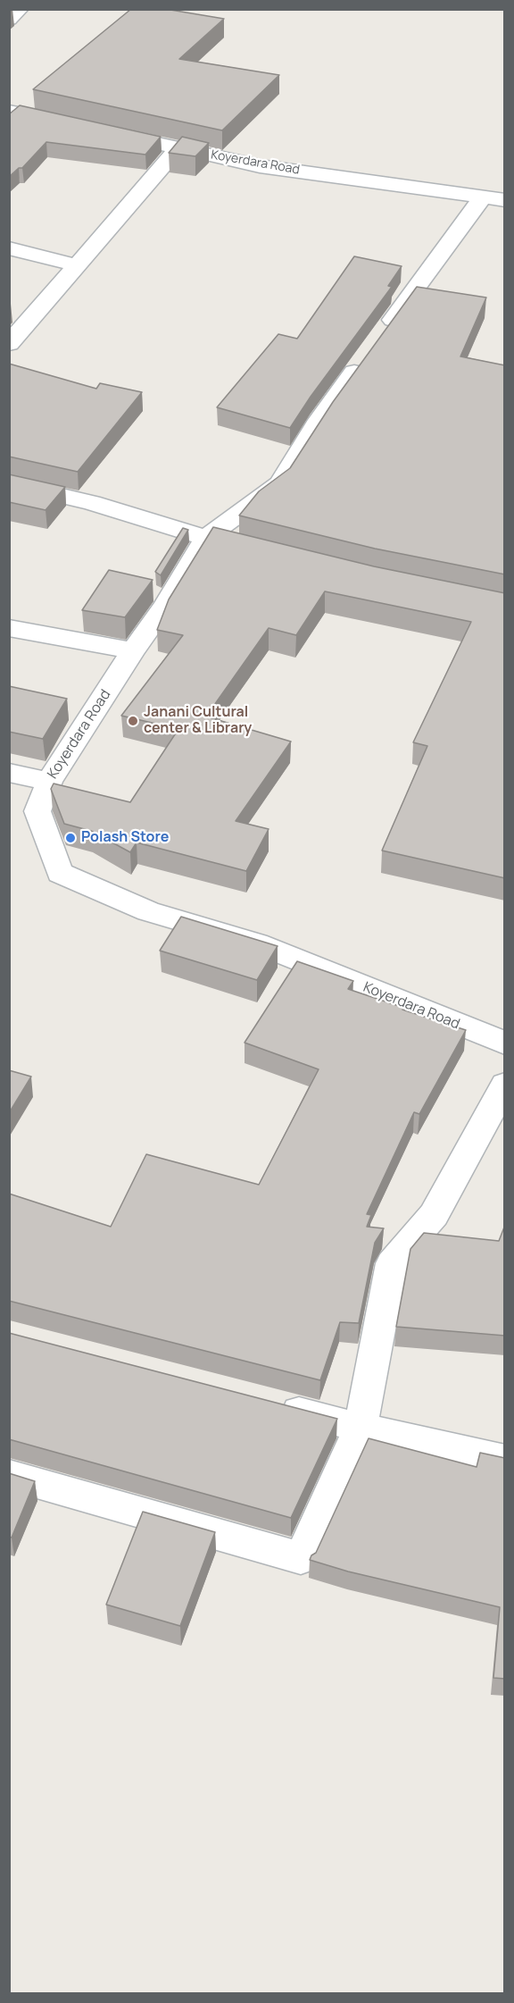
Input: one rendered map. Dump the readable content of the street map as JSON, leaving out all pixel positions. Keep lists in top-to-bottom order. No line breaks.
{"streets":{"street":["Koyerdara Road"]},"places":["Janani Cultural center & Library","Polash Store"]}
